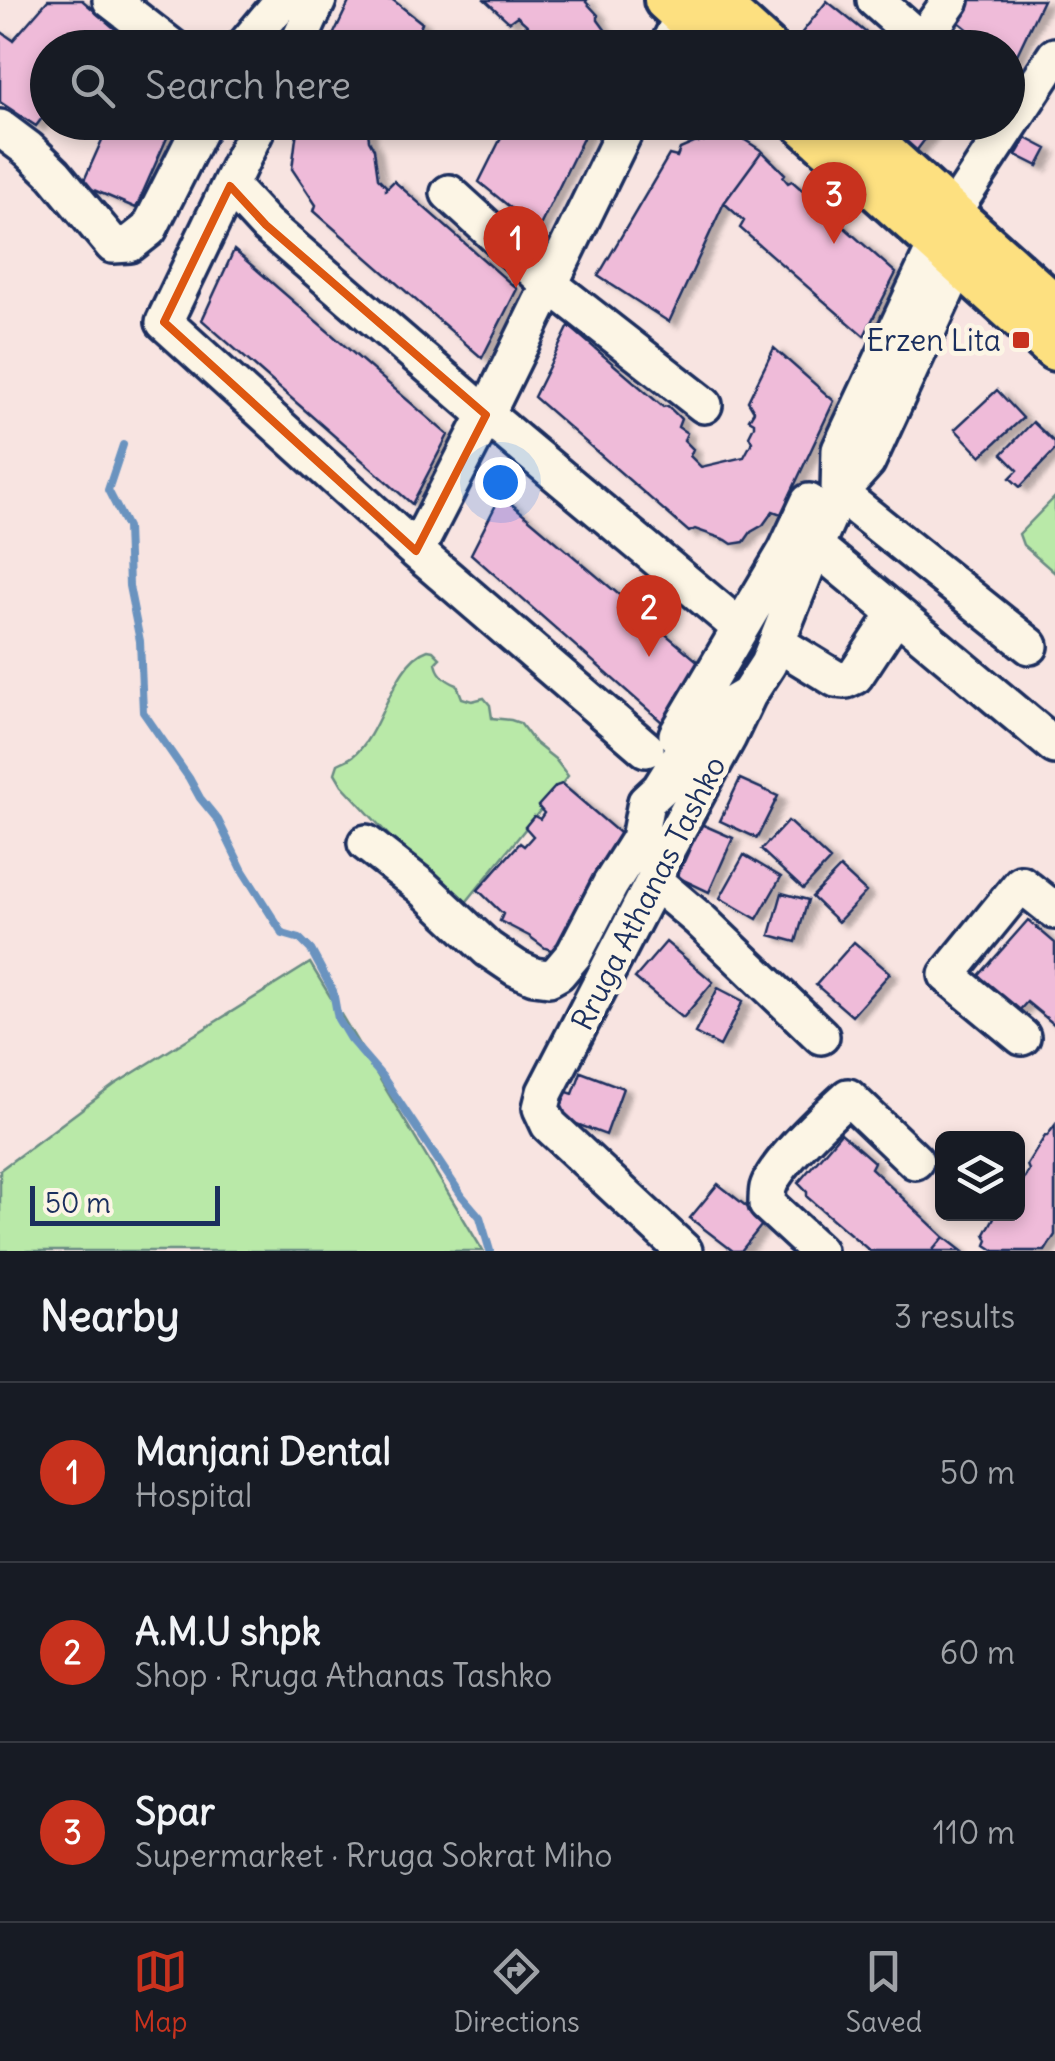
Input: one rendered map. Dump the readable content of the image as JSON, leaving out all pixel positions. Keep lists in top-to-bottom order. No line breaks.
{"streets":{"street":["Rruga Athanas Tashko"]},"places":{"transit":["Erzen Lita"]},"scale_bar":"50 m","page":{"search":"Search here","pins":["3","1","2"],"scale":"50 m","heading":["Nearby","3 results"],"list":[{"mark":"1","name":"Manjani Dental","note":"Hospital","value":"50 m"},{"mark":"2","name":"A.M.U shpk","note":"Shop · Rruga Athanas Tashko","value":"60 m"},{"mark":"3","name":"Spar","note":"Supermarket · Rruga Sokrat Miho","value":"110 m"}],"nav":["Map","Directions","Saved"]}}
